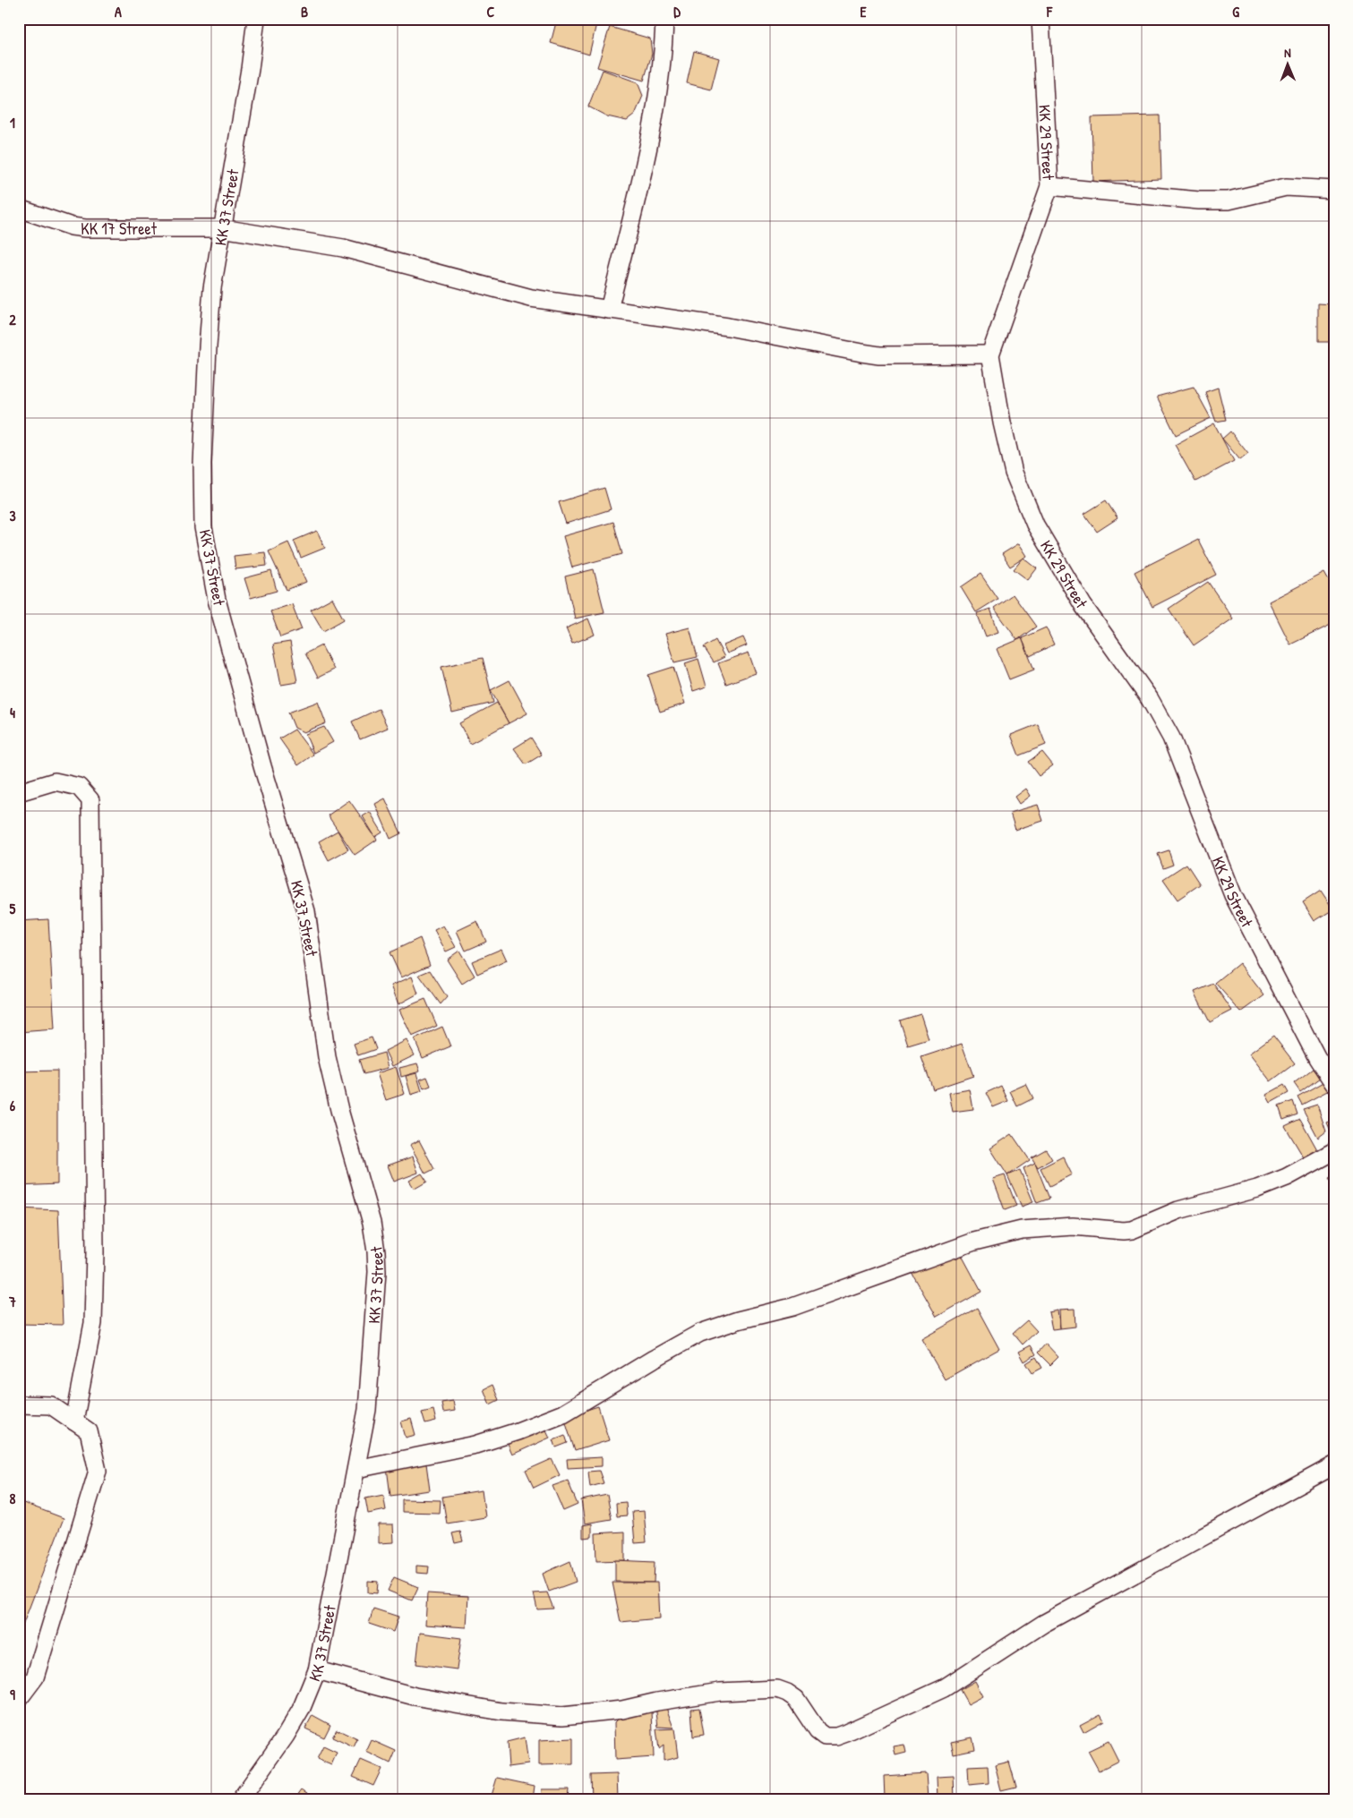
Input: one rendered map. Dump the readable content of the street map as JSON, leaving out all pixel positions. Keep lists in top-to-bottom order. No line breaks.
{"streets":{"street":["KK 29 Street","KK 37 Street","KK 17 Street"]},"crossings":[["KK 29 Street","KK 17 Street"],["KK 37 Street","KK 17 Street"]],"north":"top","grid":{"columns":["A","B","C","D","E","F","G"],"rows":["1","2","3","4","5","6","7","8","9"]}}
